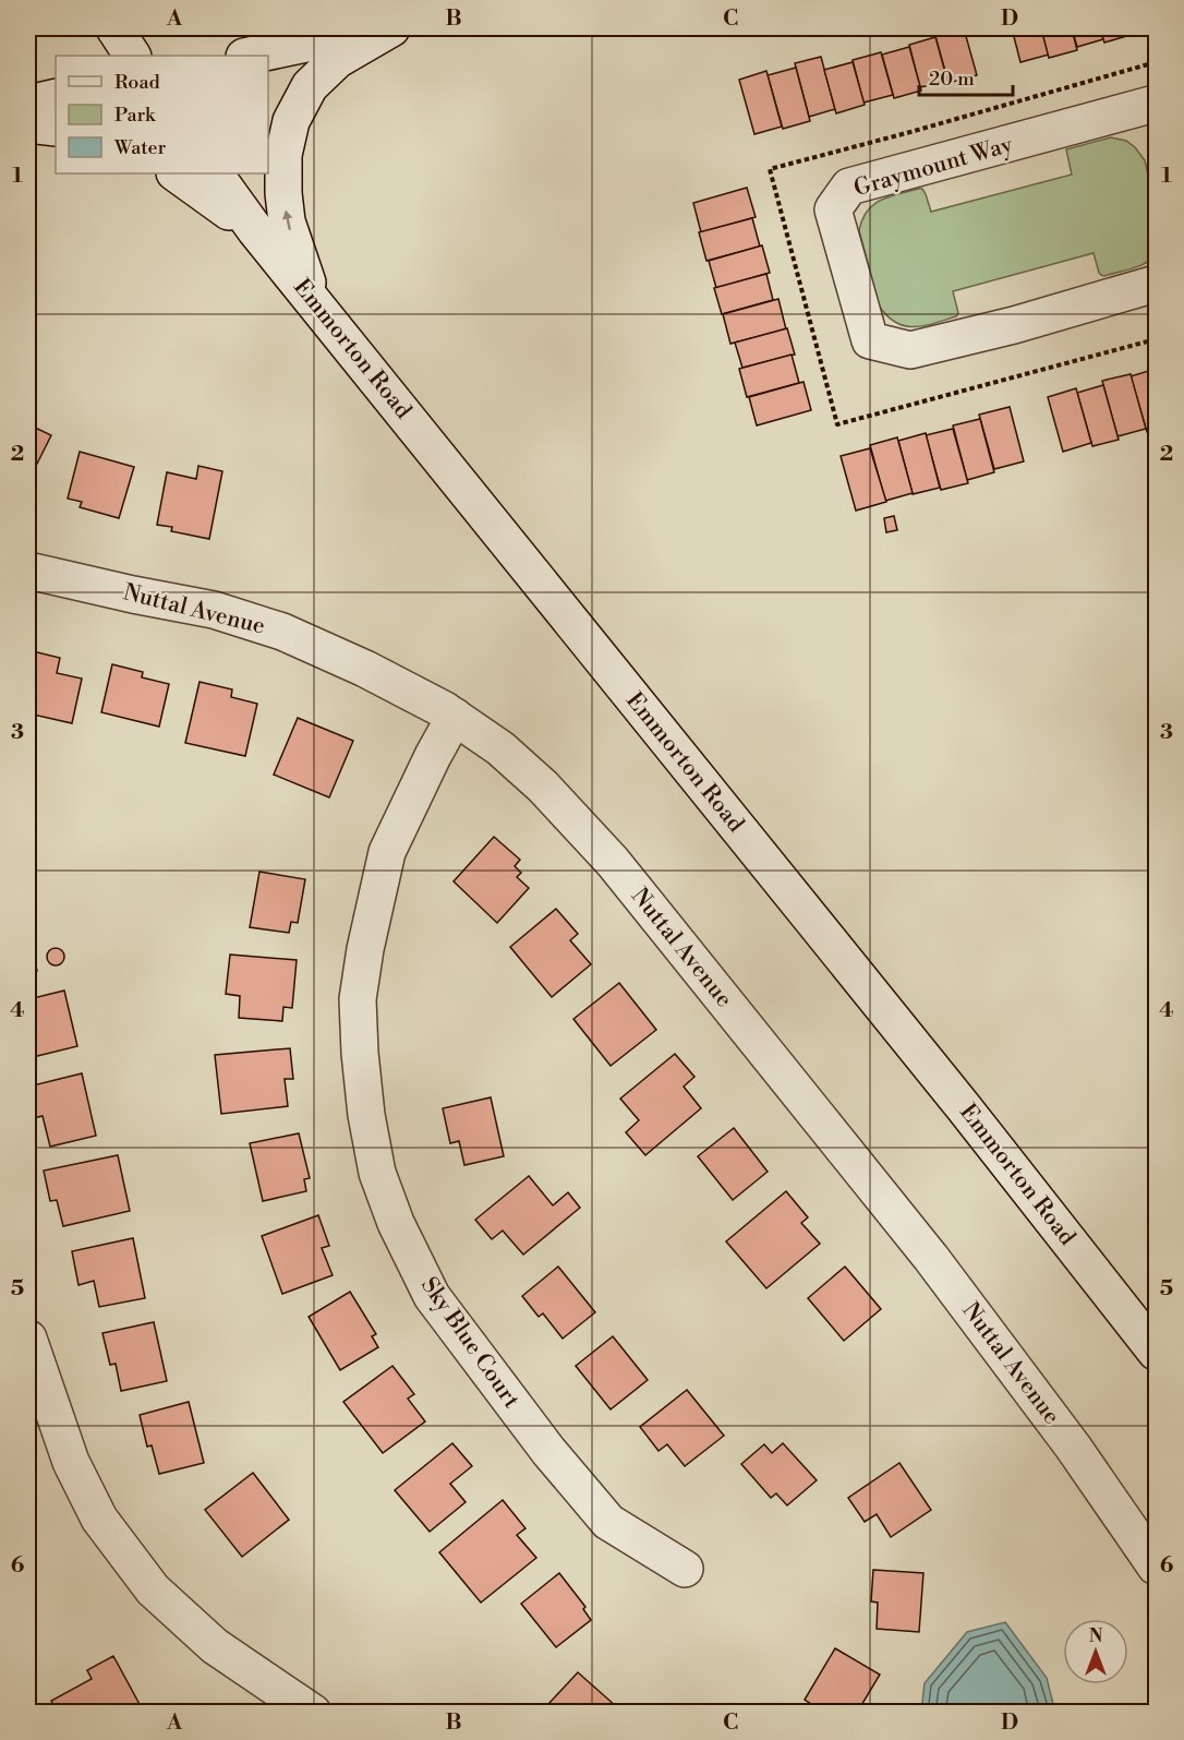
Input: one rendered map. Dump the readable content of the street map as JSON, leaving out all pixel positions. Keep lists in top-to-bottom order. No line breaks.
{"streets":{"street":["Graymount Way","Emmorton Road","Nuttal Avenue","Sky Blue Court"]},"crossings":[["Nuttal Avenue","Sky Blue Court"]],"legend":["Road","Park","Water"],"scale_bar":"20 m","north":"top","grid":{"columns":["A","B","C","D"],"rows":["1","2","3","4","5","6"]}}
